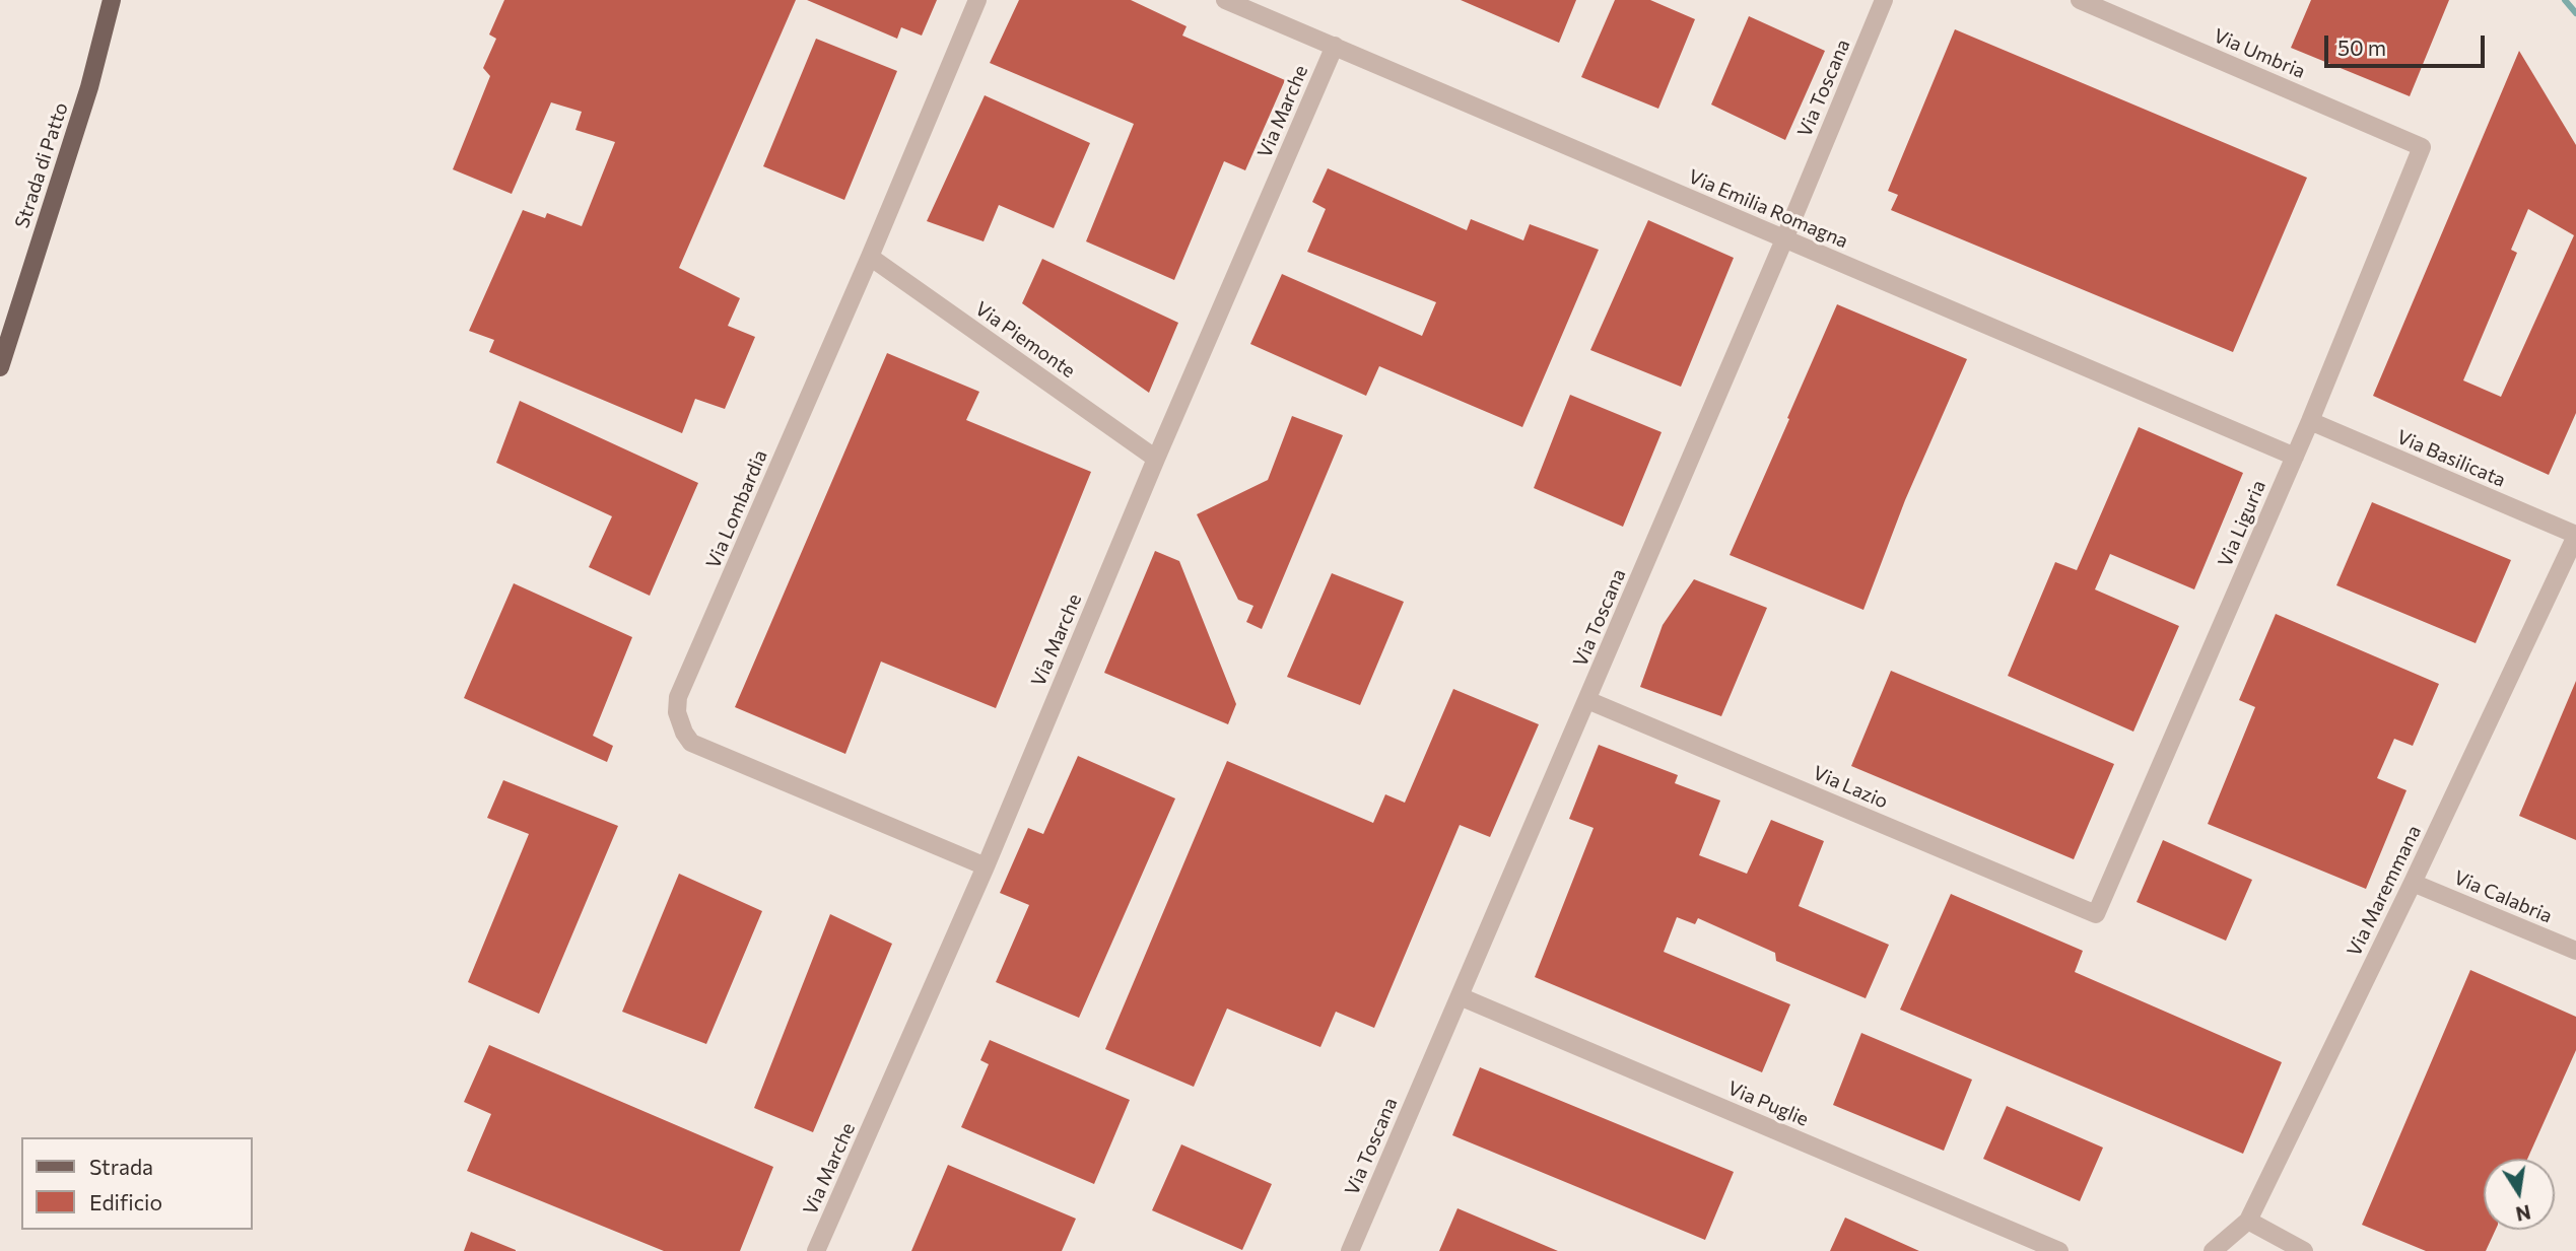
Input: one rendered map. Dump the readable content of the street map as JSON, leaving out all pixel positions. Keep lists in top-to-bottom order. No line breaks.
{"streets":{"main road":["Strada di Patto"],"street":["Via Umbria","Via Toscana","Via Marche","Via Emilia Romagna","Via Piemonte","Via Basilicata","Via Lombardia","Via Liguria","Via Lazio","Via Maremmana","Via Calabria","Via Puglie"]},"crossings":[["Via Umbria","Via Liguria"],["Via Toscana","Via Emilia Romagna"],["Via Toscana","Via Lazio"],["Via Toscana","Via Puglie"],["Via Marche","Via Emilia Romagna"],["Via Marche","Via Piemonte"],["Via Marche","Via Lombardia"],["Via Emilia Romagna","Via Liguria"],["Via Piemonte","Via Lombardia"],["Via Basilicata","Via Liguria"],["Via Basilicata","Via Maremmana"],["Via Liguria","Via Lazio"],["Via Maremmana","Via Calabria"]],"legend":["Strada","Edificio"],"scale_bar":"50 m","north":"bottom"}
